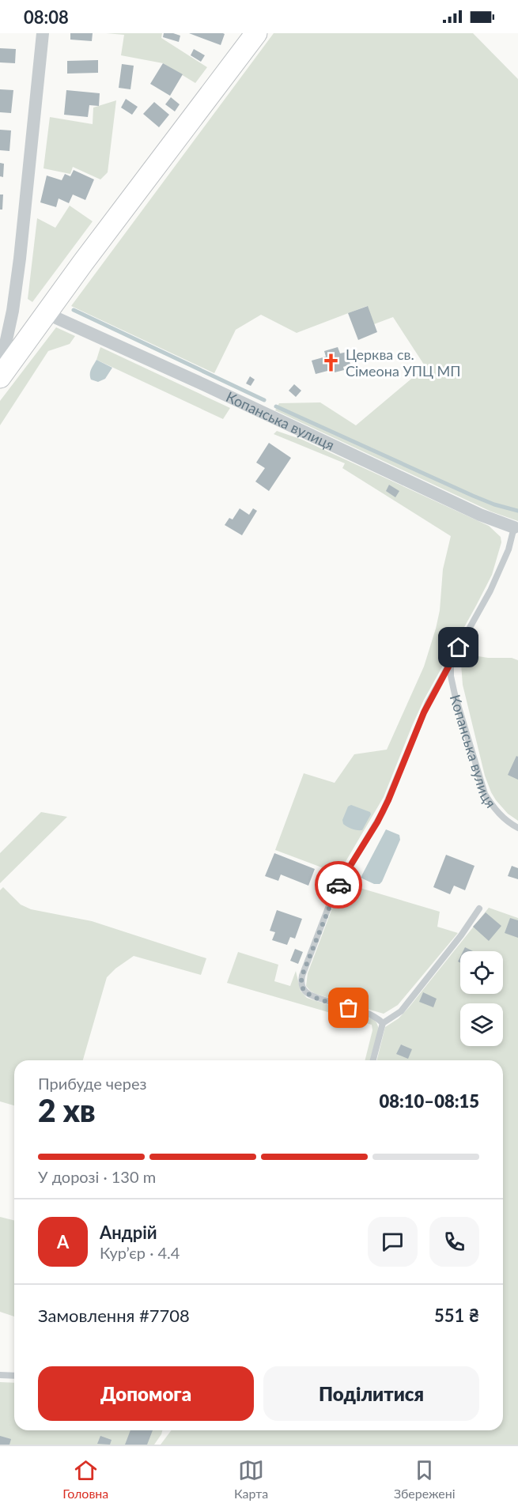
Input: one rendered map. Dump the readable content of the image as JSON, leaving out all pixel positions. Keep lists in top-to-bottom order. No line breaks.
{"streets":{"street":["Копанська вулиця"]},"places":{"church":["Церква св. Сімеона УПЦ МП"]},"page":{"status":"08:08","heading":["2 хв","Прибуде через","08:10–08:15"],"panel":["Андрій","Кур’єр · 4.4","Замовлення #7708","551 ₴"],"bar":"У дорозі · 130 m","round":"А","buttons":["Допомога","Поділитися"],"tabs":["Головна","Карта","Збережені"]}}
